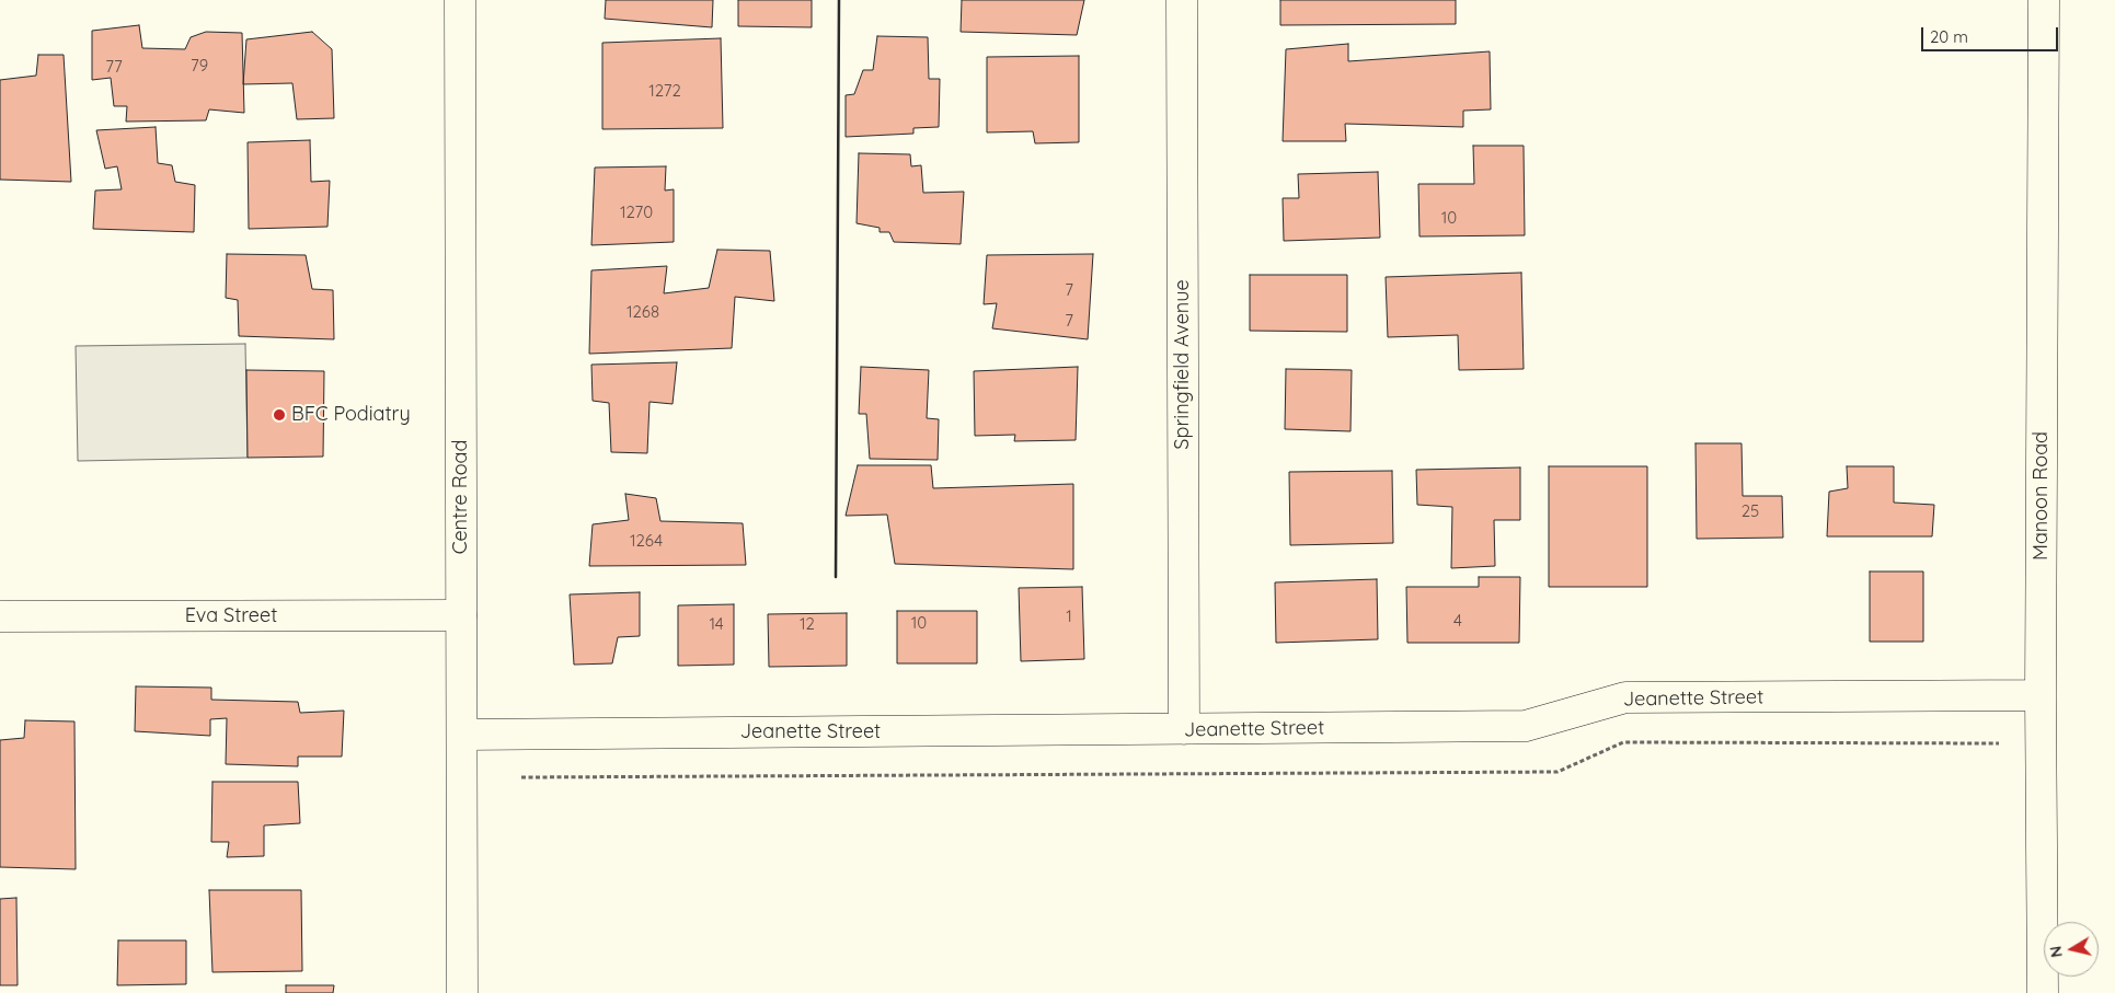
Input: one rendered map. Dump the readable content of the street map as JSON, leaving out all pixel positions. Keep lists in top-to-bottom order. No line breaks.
{"streets":{"street":["Springfield Avenue","Manoon Road","Centre Road","Eva Street","Jeanette Street"]},"crossings":[["Springfield Avenue","Jeanette Street"],["Manoon Road","Jeanette Street"],["Centre Road","Eva Street"],["Centre Road","Jeanette Street"]],"places":["BFC Podiatry"],"house_numbers":["79","77","1272","1270","10","7","1268","7","25","1264","1","4","10","14","12"],"scale_bar":"20 m","north":"left"}
